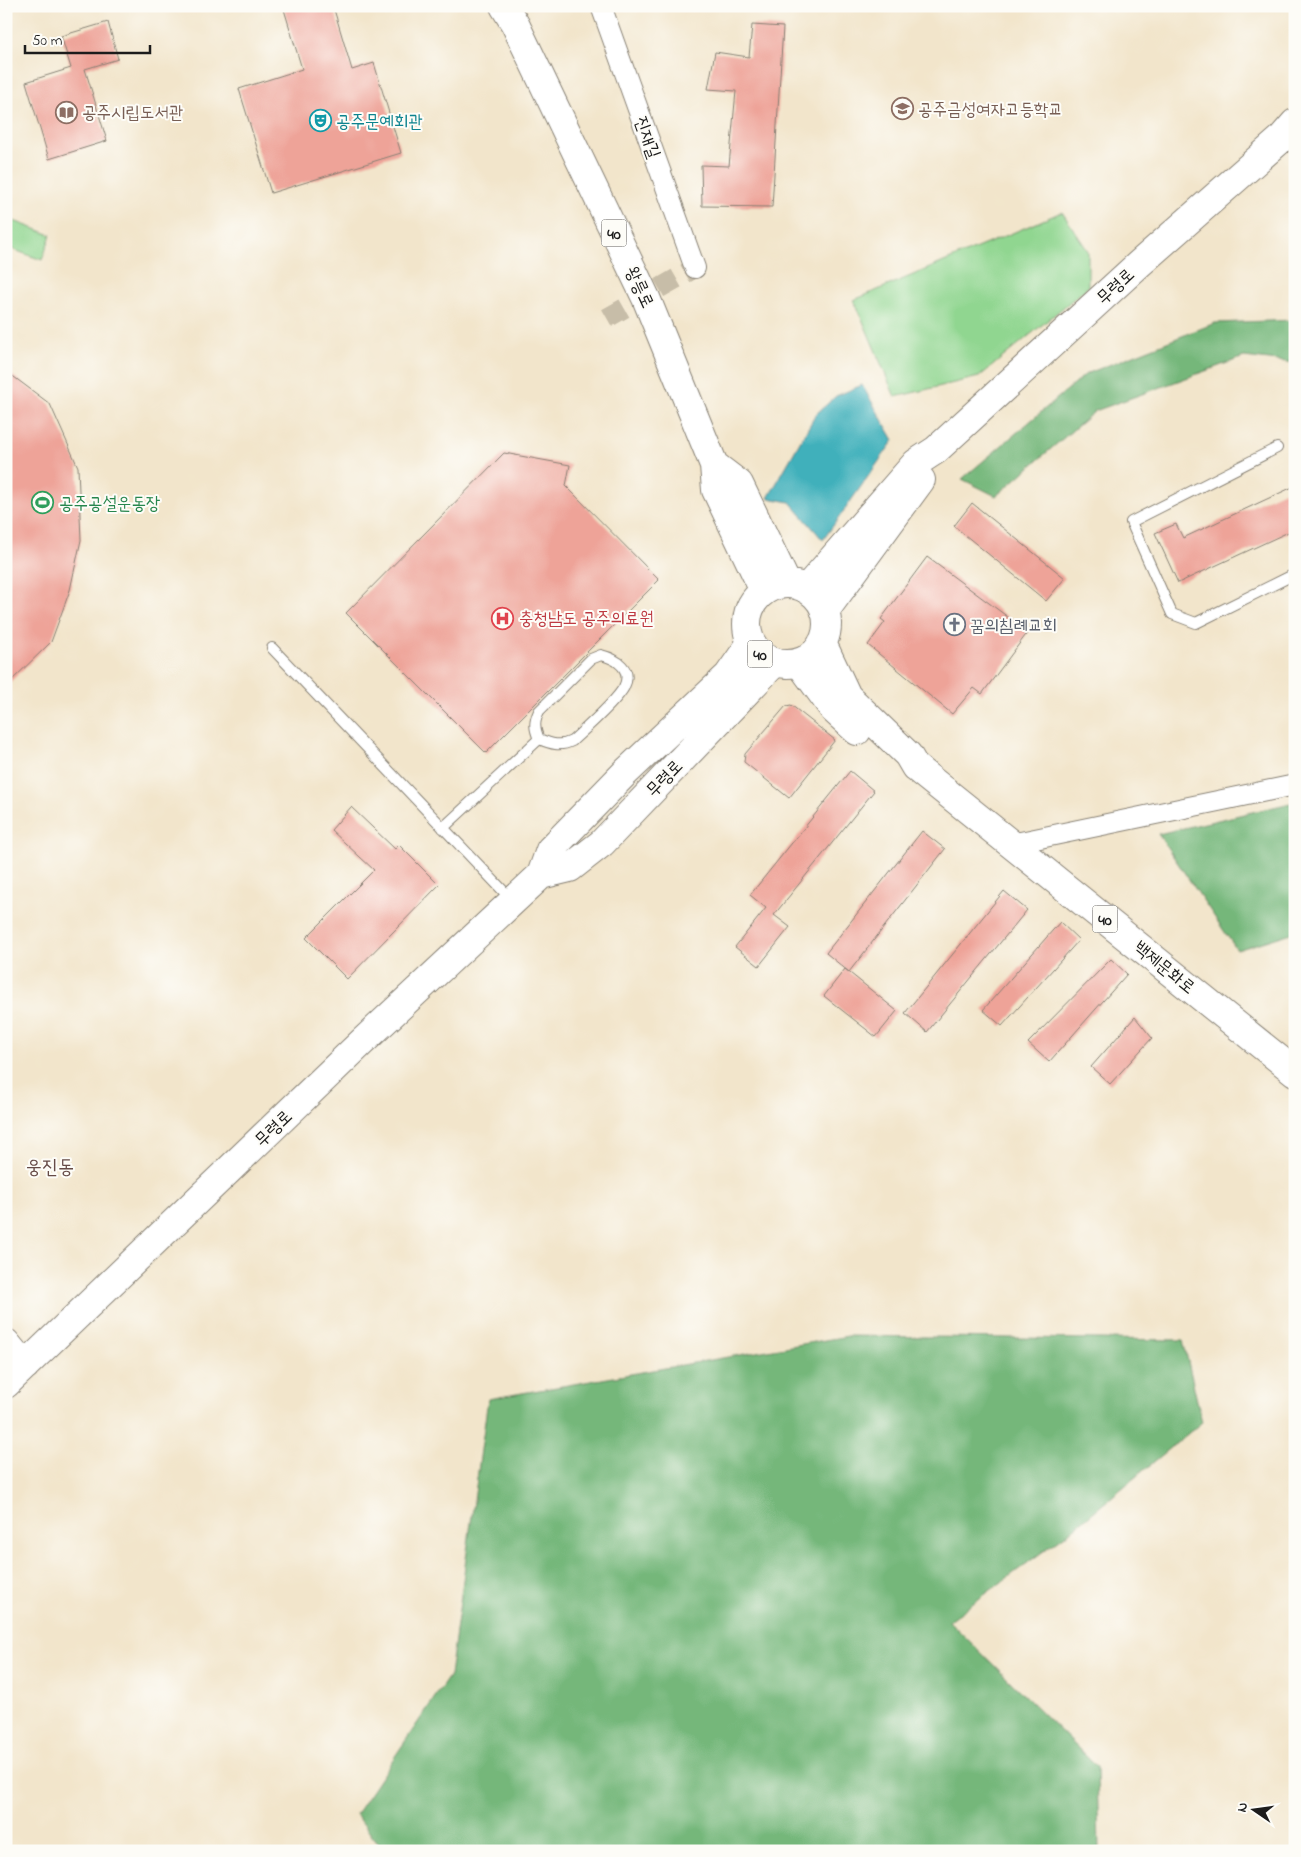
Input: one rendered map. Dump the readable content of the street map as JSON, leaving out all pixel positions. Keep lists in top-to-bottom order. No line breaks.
{"streets":{"main road":["40","무령로","왕릉로","백제문화로"],"street":["진재길"]},"crossings":[["40","무령로"],["40","왕릉로"],["40","백제문화로"],["무령로","왕릉로"],["무령로","백제문화로"],["왕릉로","백제문화로"]],"districts":["웅진동"],"places":{"school or university":["공주금성여자고등학교"],"library":["공주시립도서관"],"theatre":["공주문예회관"],"sports":["공주공설운동장"],"hospital":["충청남도 공주의료원"],"church":["꿈의침례교회"]},"scale_bar":"50 m","north":"left"}
